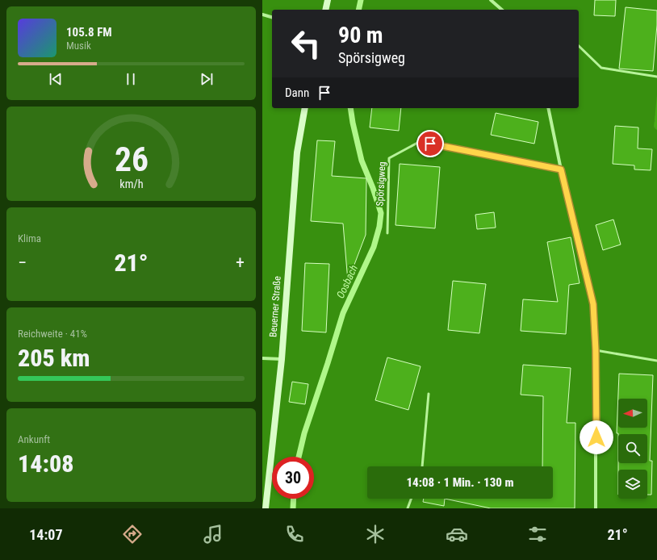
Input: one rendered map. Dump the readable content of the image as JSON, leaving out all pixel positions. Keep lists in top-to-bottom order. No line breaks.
{"streets":{"main road":["Beuerner Straße"],"lane":["Spörsigweg"]},"water":["Oosbach"],"north":"left","page":{"turn":["90 m","Spörsigweg"],"song":["105.8 FM","Musik"],"then":"Dann","tile":["Klima",["Reichweite · 41%","205 km"],["Ankunft","14:08"]],"heat":["−","21°","+"],"limit":"30","trip":"14:08 · 1 Min. · 130 m","tabs":["14:07","21°"],"gauge":["26","km/h"]}}
